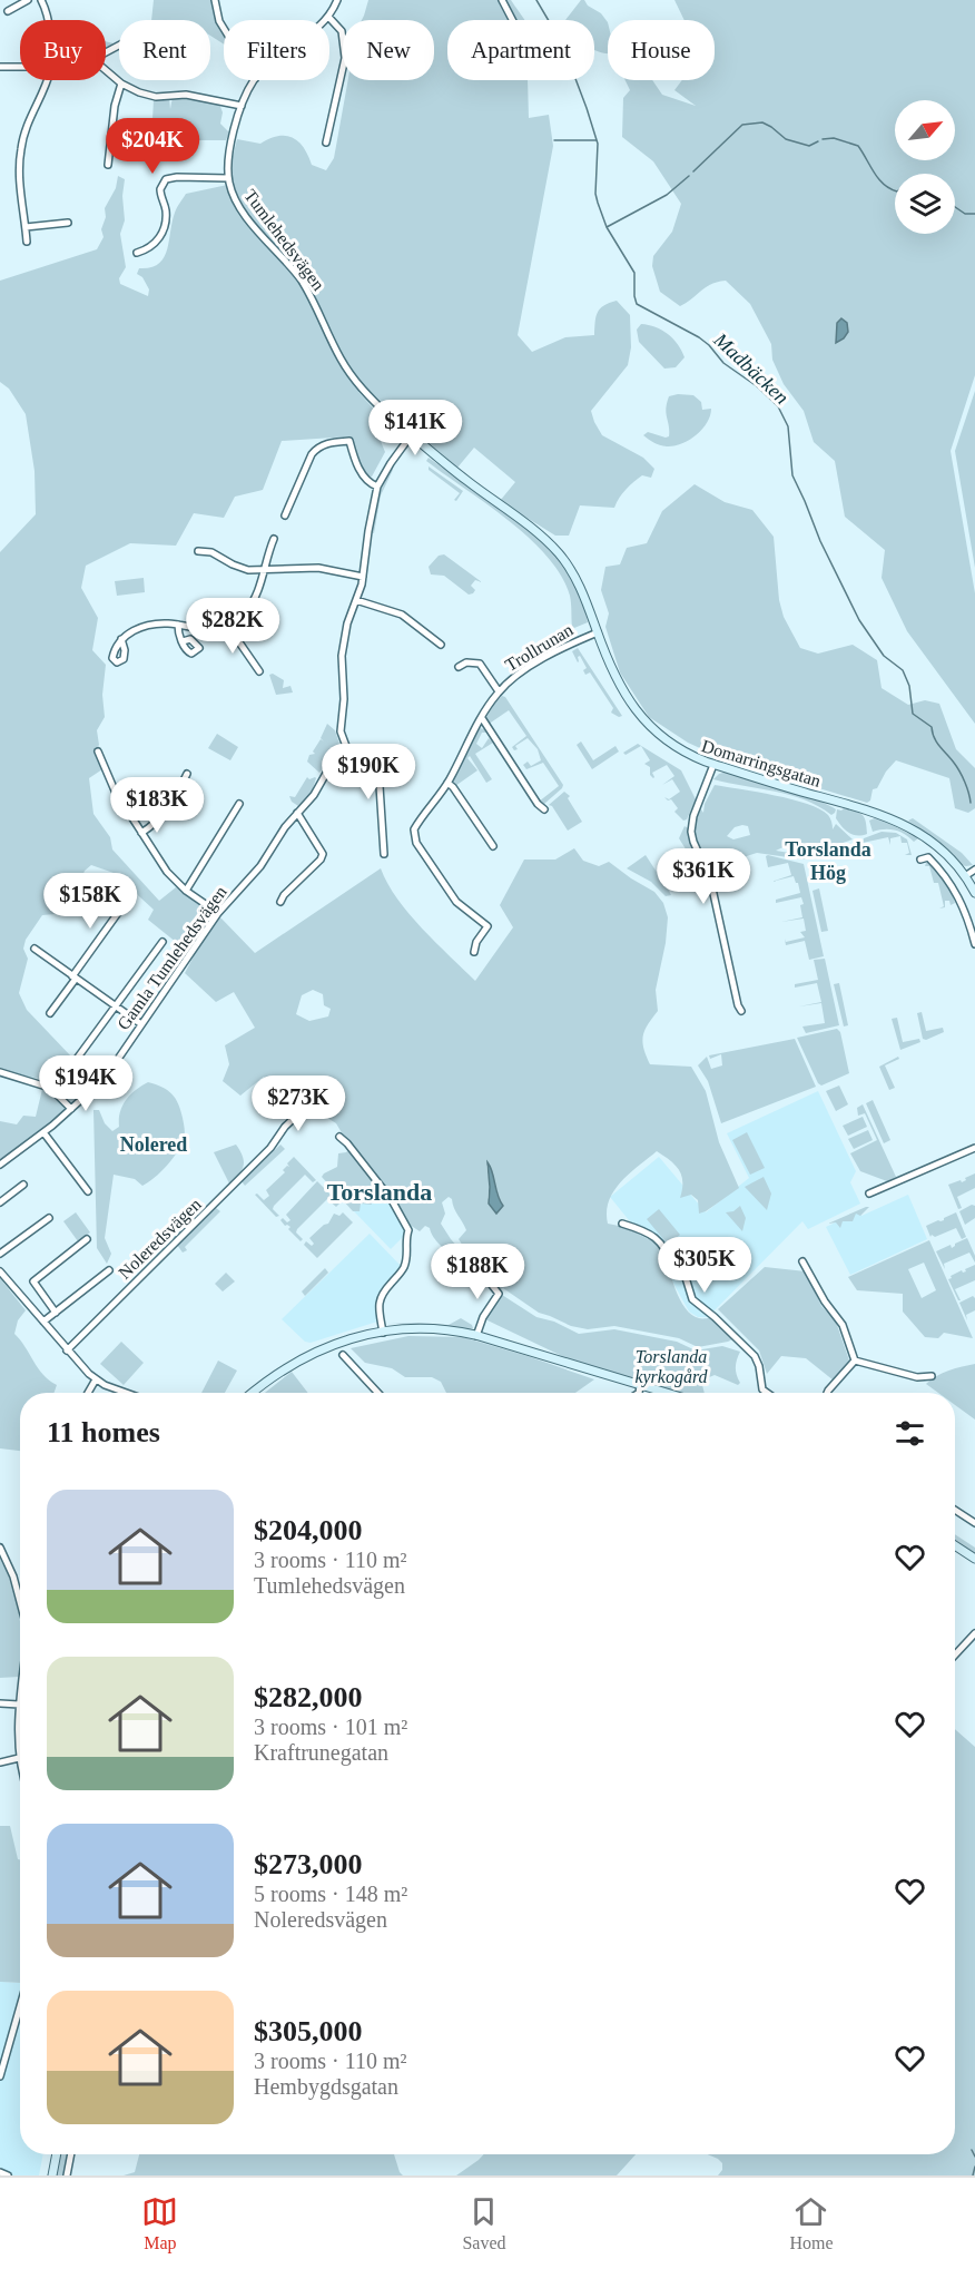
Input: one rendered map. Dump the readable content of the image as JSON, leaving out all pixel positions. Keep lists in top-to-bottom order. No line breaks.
{"streets":{"street":["Tumlehedsvägen","Trollrunan","Domarringsgatan","Gamla Tumlehedsvägen","Noleredsvägen"]},"crossings":[["Tumlehedsvägen","Domarringsgatan"],["Trollrunan","Domarringsgatan"]],"districts":["Torslanda Hög","Nolered","Torslanda"],"water":["Madbäcken"],"parks":["Torslanda kyrkogård"],"north":"top right","page":{"chip":["Buy","Rent","Filters","New","Apartment","House"],"price":["$204K","$141K","$282K","$190K","$183K","$361K","$158K","$194K","$273K","$305K","$188K"],"heading":"11 homes","list":[{"name":"$204,000","note":"3 rooms · 110 m² · Tumlehedsvägen"},{"name":"$282,000","note":"3 rooms · 101 m² · Kraftrunegatan"},{"name":"$273,000","note":"5 rooms · 148 m² · Noleredsvägen"},{"name":"$305,000","note":"3 rooms · 110 m² · Hembygdsgatan"}],"tabs":["Map","Saved","Home"]}}
